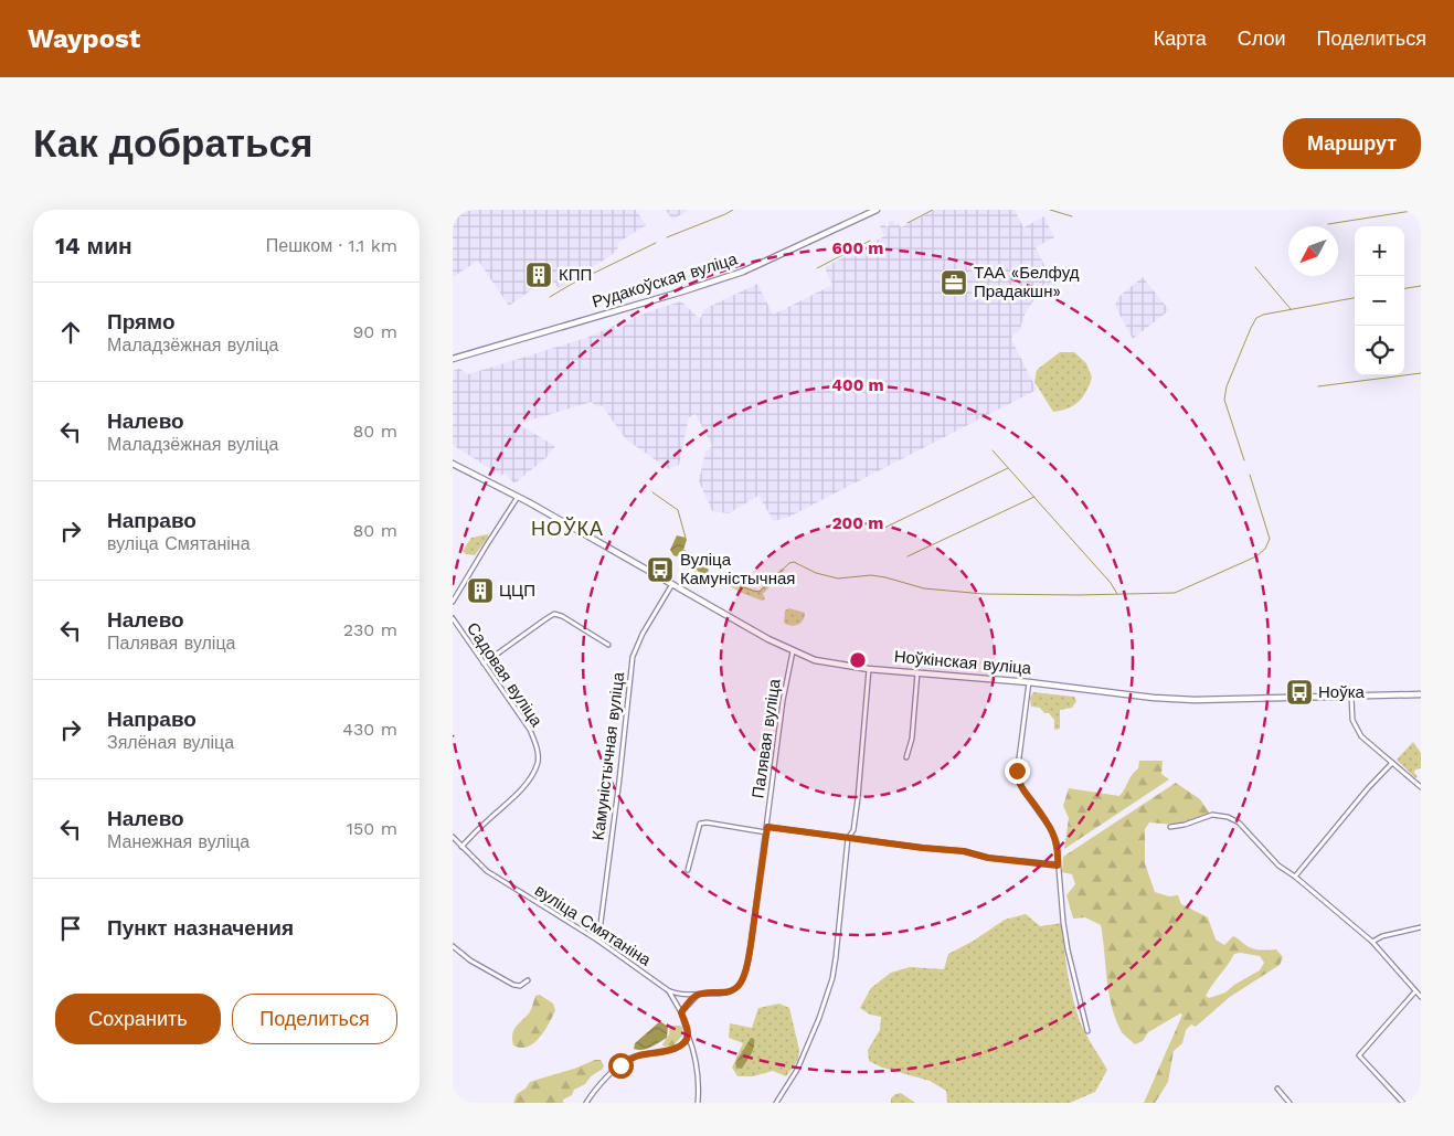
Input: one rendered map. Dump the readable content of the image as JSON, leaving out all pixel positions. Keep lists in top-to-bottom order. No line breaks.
{"streets":{"main road":["Рудакоўская вуліца","Ноўкінская вуліца"],"street":["Садовая вуліца","Палявая вуліца","Камуністычная вуліца","вуліца Смятаніна"]},"crossings":[["Ноўкінская вуліца","Палявая вуліца"],["Ноўкінская вуліца","Камуністычная вуліца"],["Садовая вуліца","вуліца Смятаніна"],["Палявая вуліца","вуліца Смятаніна"],["Камуністычная вуліца","вуліца Смятаніна"]],"districts":["НОЎКА"],"places":{"building":["КПП","ЦЦП"],"office":["ТАА «Белфуд Прадакшн»"],"bus stop":["Вуліца Камуністычная","Ноўка"]},"north":"bottom left","page":{"header":"Waypost","nav":["Карта","Слои","Поделиться"],"buttons":["Маршрут",["Сохранить","Поделиться"]],"title":"Как добраться","heading":["14 мин","Пешком · 1.1 km"],"map_buttons":["+","−"],"list":[["Прямо","Маладзёжная вуліца","90 m"],["Налево","Маладзёжная вуліца","80 m"],["Направо","вуліца Смятаніна","80 m"],["Налево","Палявая вуліца","230 m"],["Направо","Зялёная вуліца","430 m"],["Налево","Манежная вуліца","150 m"],"Пункт назначения"]},"rings":["600 m","400 m","200 m"]}
